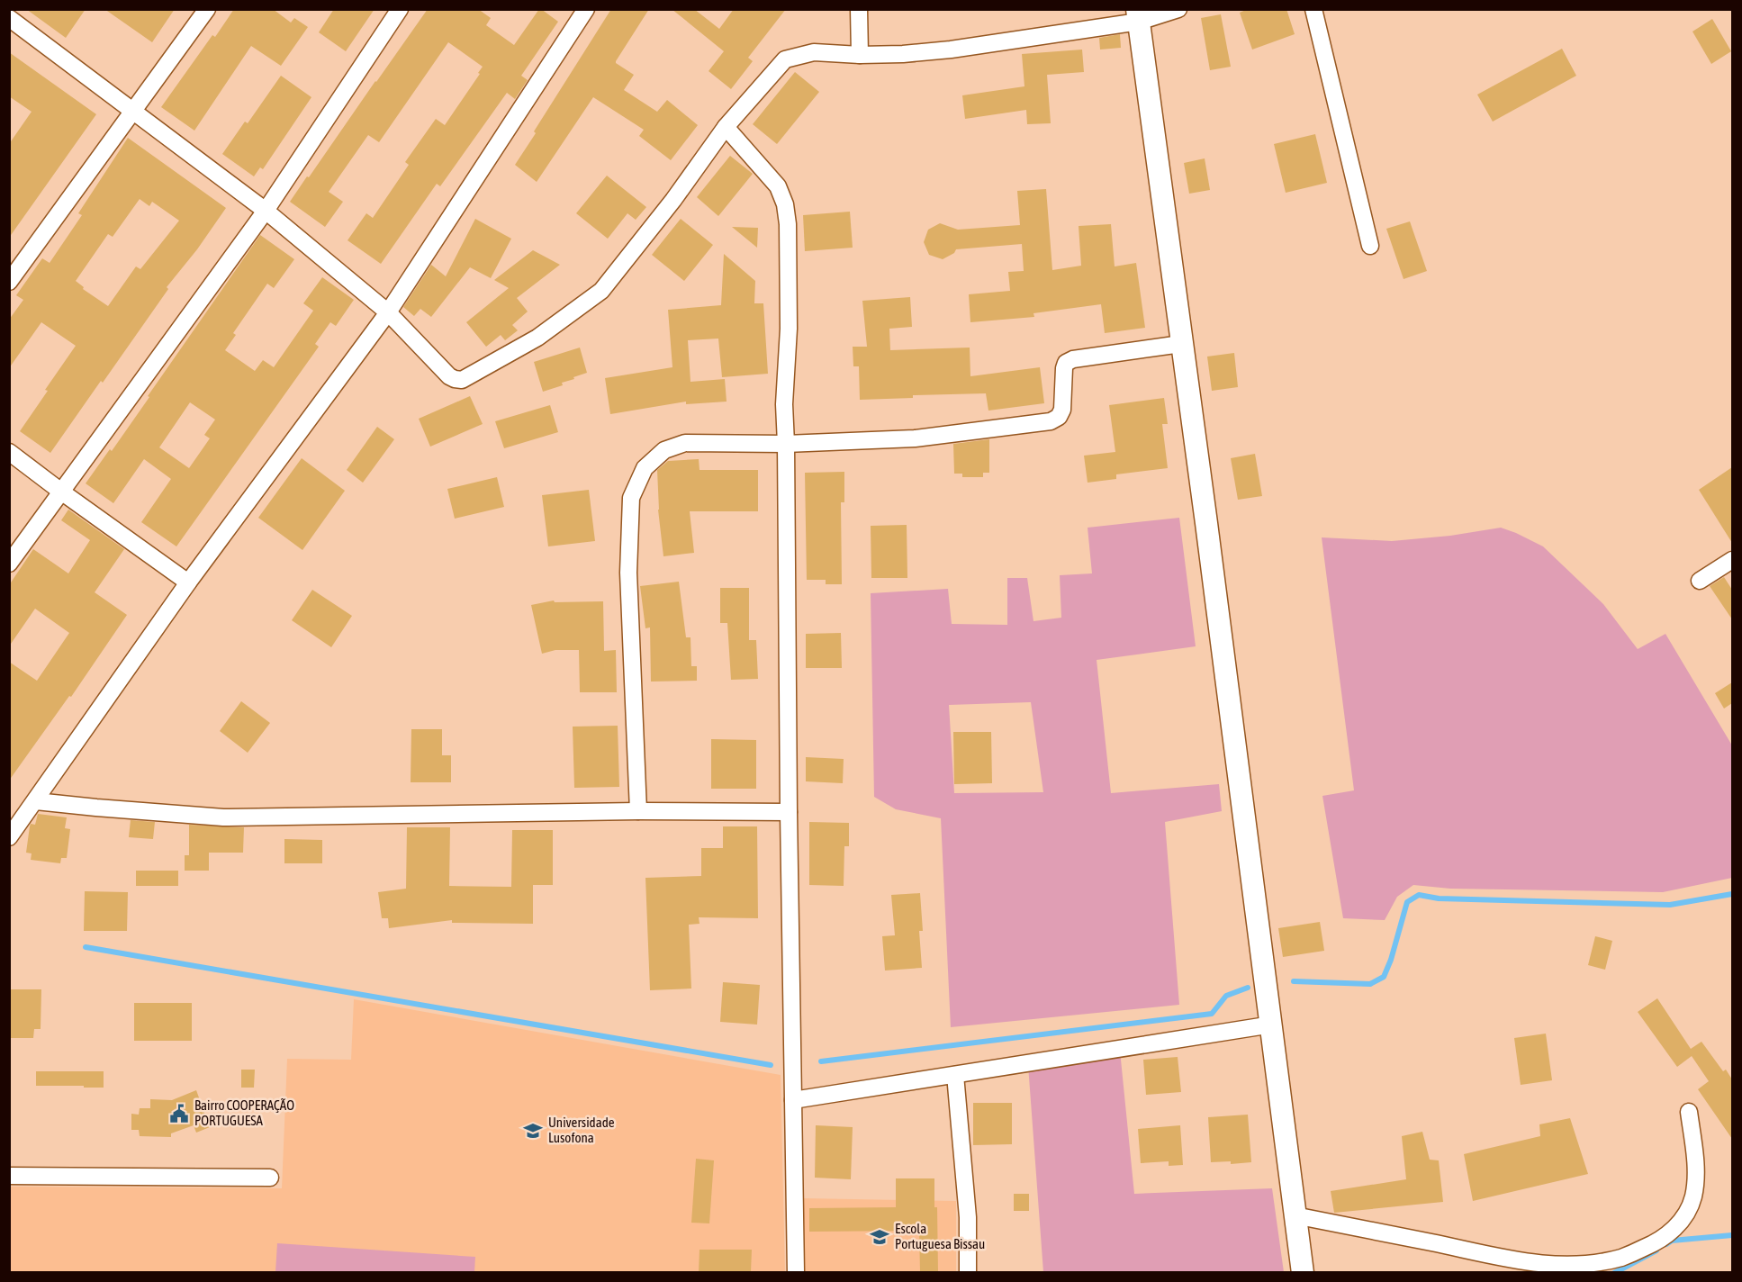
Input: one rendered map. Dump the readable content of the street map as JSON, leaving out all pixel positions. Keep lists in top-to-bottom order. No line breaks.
{"places":{"public building":["Bairro COOPERAÇÃO PORTUGUESA"],"school or university":["Universidade Lusofona","Escola Portuguesa Bissau"]}}
